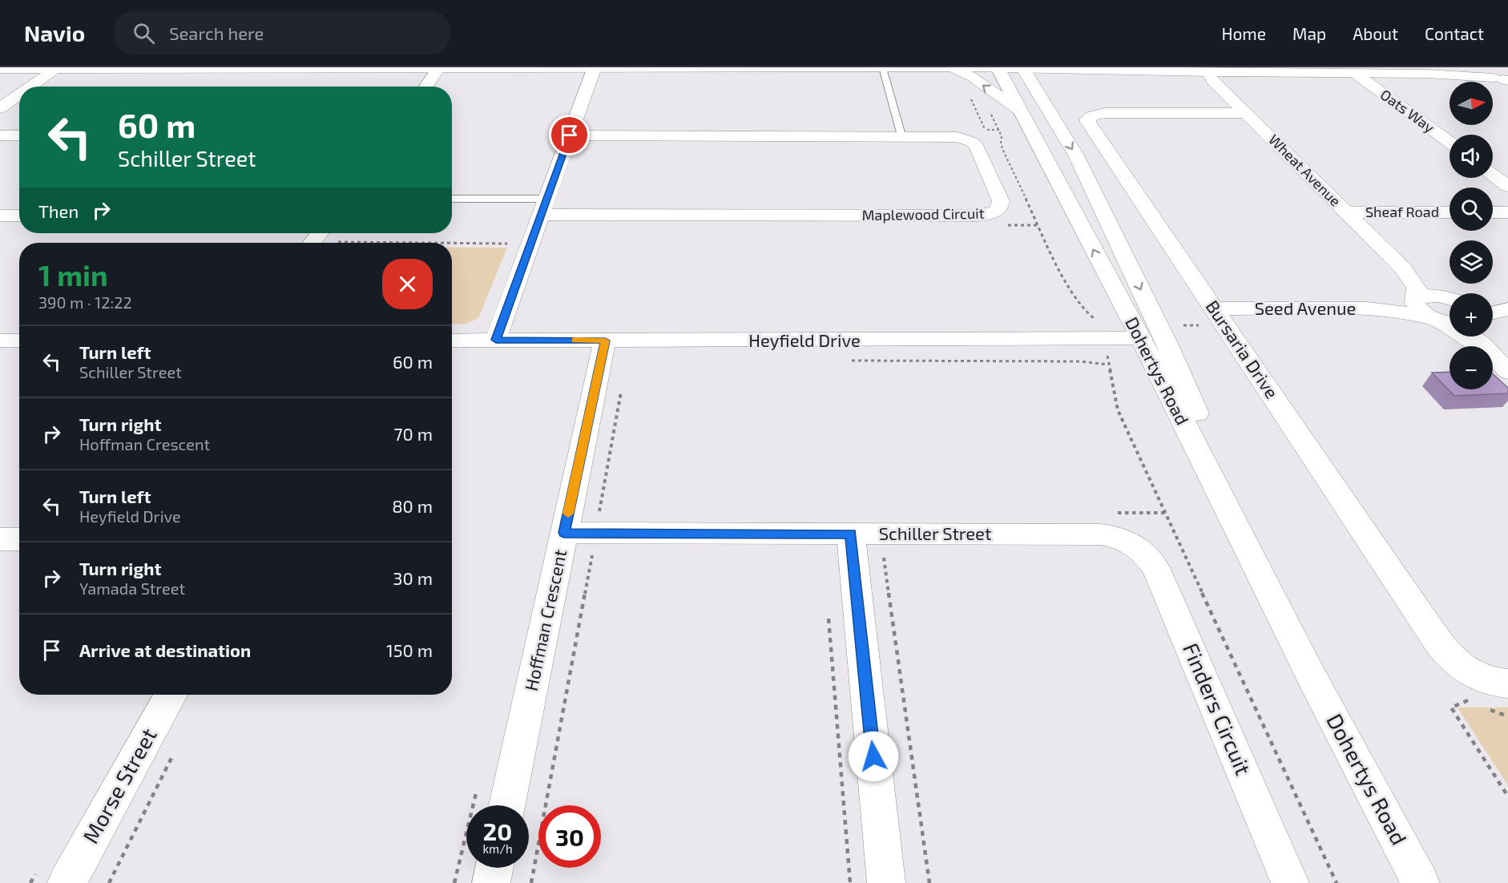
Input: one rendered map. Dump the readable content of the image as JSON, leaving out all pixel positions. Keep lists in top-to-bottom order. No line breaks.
{"streets":{"street":["Oats Way","Wheat Avenue","Sheaf Road","Maplewood Circuit","Seed Avenue","Heyfield Drive","Bursaria Drive","Dohertys Road","Schiller Street","Hoffman Crescent","Finders Circuit","Morse Street"]},"crossings":[["Wheat Avenue","Sheaf Road"],["Wheat Avenue","Seed Avenue"],["Wheat Avenue","Bursaria Drive"],["Seed Avenue","Bursaria Drive"],["Heyfield Drive","Dohertys Road"],["Heyfield Drive","Hoffman Crescent"],["Schiller Street","Hoffman Crescent"],["Schiller Street","Finders Circuit"]],"north":"right","page":{"header":"Navio","search":"Search here","nav":["Home","Map","About","Contact"],"map_buttons":["+","−"],"turn":["60 m","Schiller Street"],"then":"Then","heading":["1 min","390 m · 12:22"],"list":[{"name":"Turn left","note":"Schiller Street","value":"60 m"},{"name":"Turn right","note":"Hoffman Crescent","value":"70 m"},{"name":"Turn left","note":"Heyfield Drive","value":"80 m"},{"name":"Turn right","note":"Yamada Street","value":"30 m"},{"name":"Arrive at destination","value":"150 m"}],"speed":"20 km/h","limit":"30"}}
